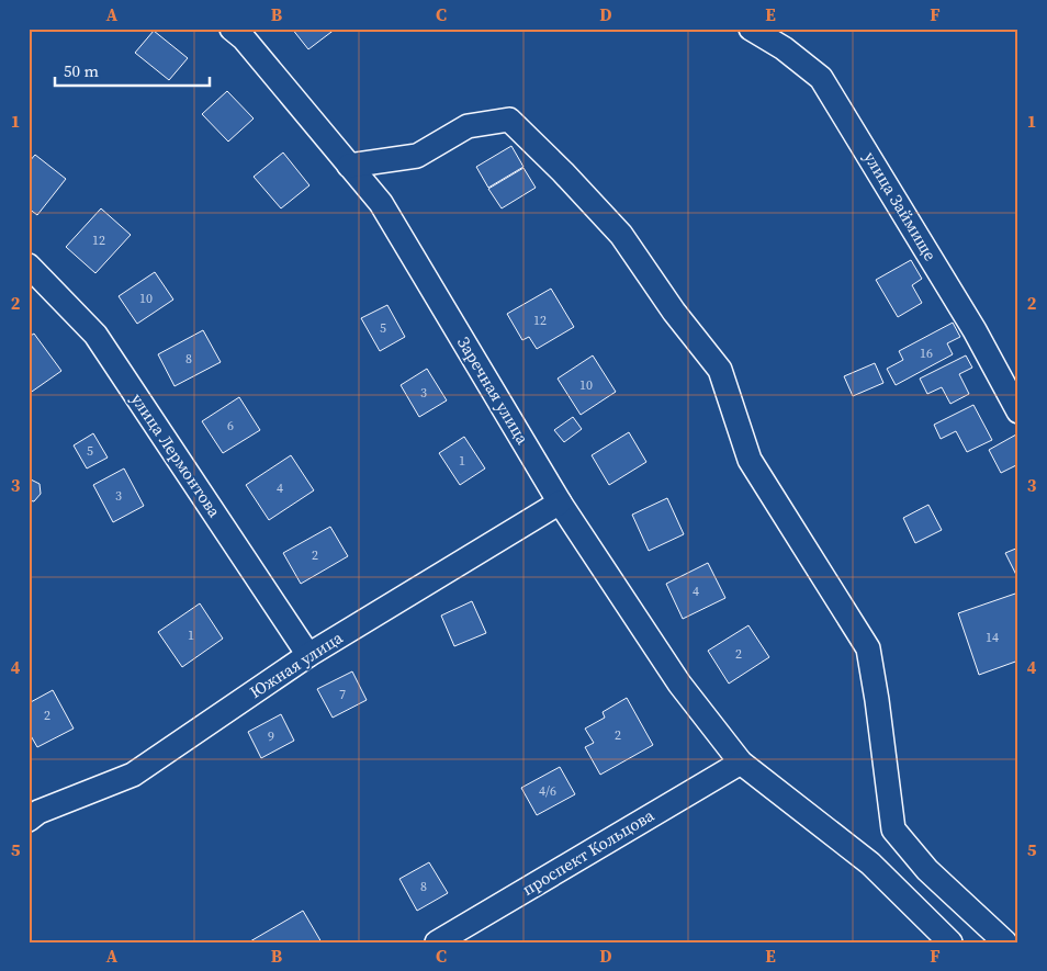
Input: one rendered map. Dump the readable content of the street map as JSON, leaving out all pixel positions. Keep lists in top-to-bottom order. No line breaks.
{"streets":{"street":["улица Займище","Заречная улица","улица Лермонтова","Южная улица","проспект Кольцова"]},"crossings":[["Заречная улица","Южная улица"],["Заречная улица","проспект Кольцова"],["улица Лермонтова","Южная улица"]],"house_numbers":["12","10","12","5","16","8","10","3","6","5","1","4","3","2","4","1","14","2","7","2","2","9","4/6","8"],"scale_bar":"50 m","grid":{"columns":["A","B","C","D","E","F"],"rows":["1","2","3","4","5"]}}
